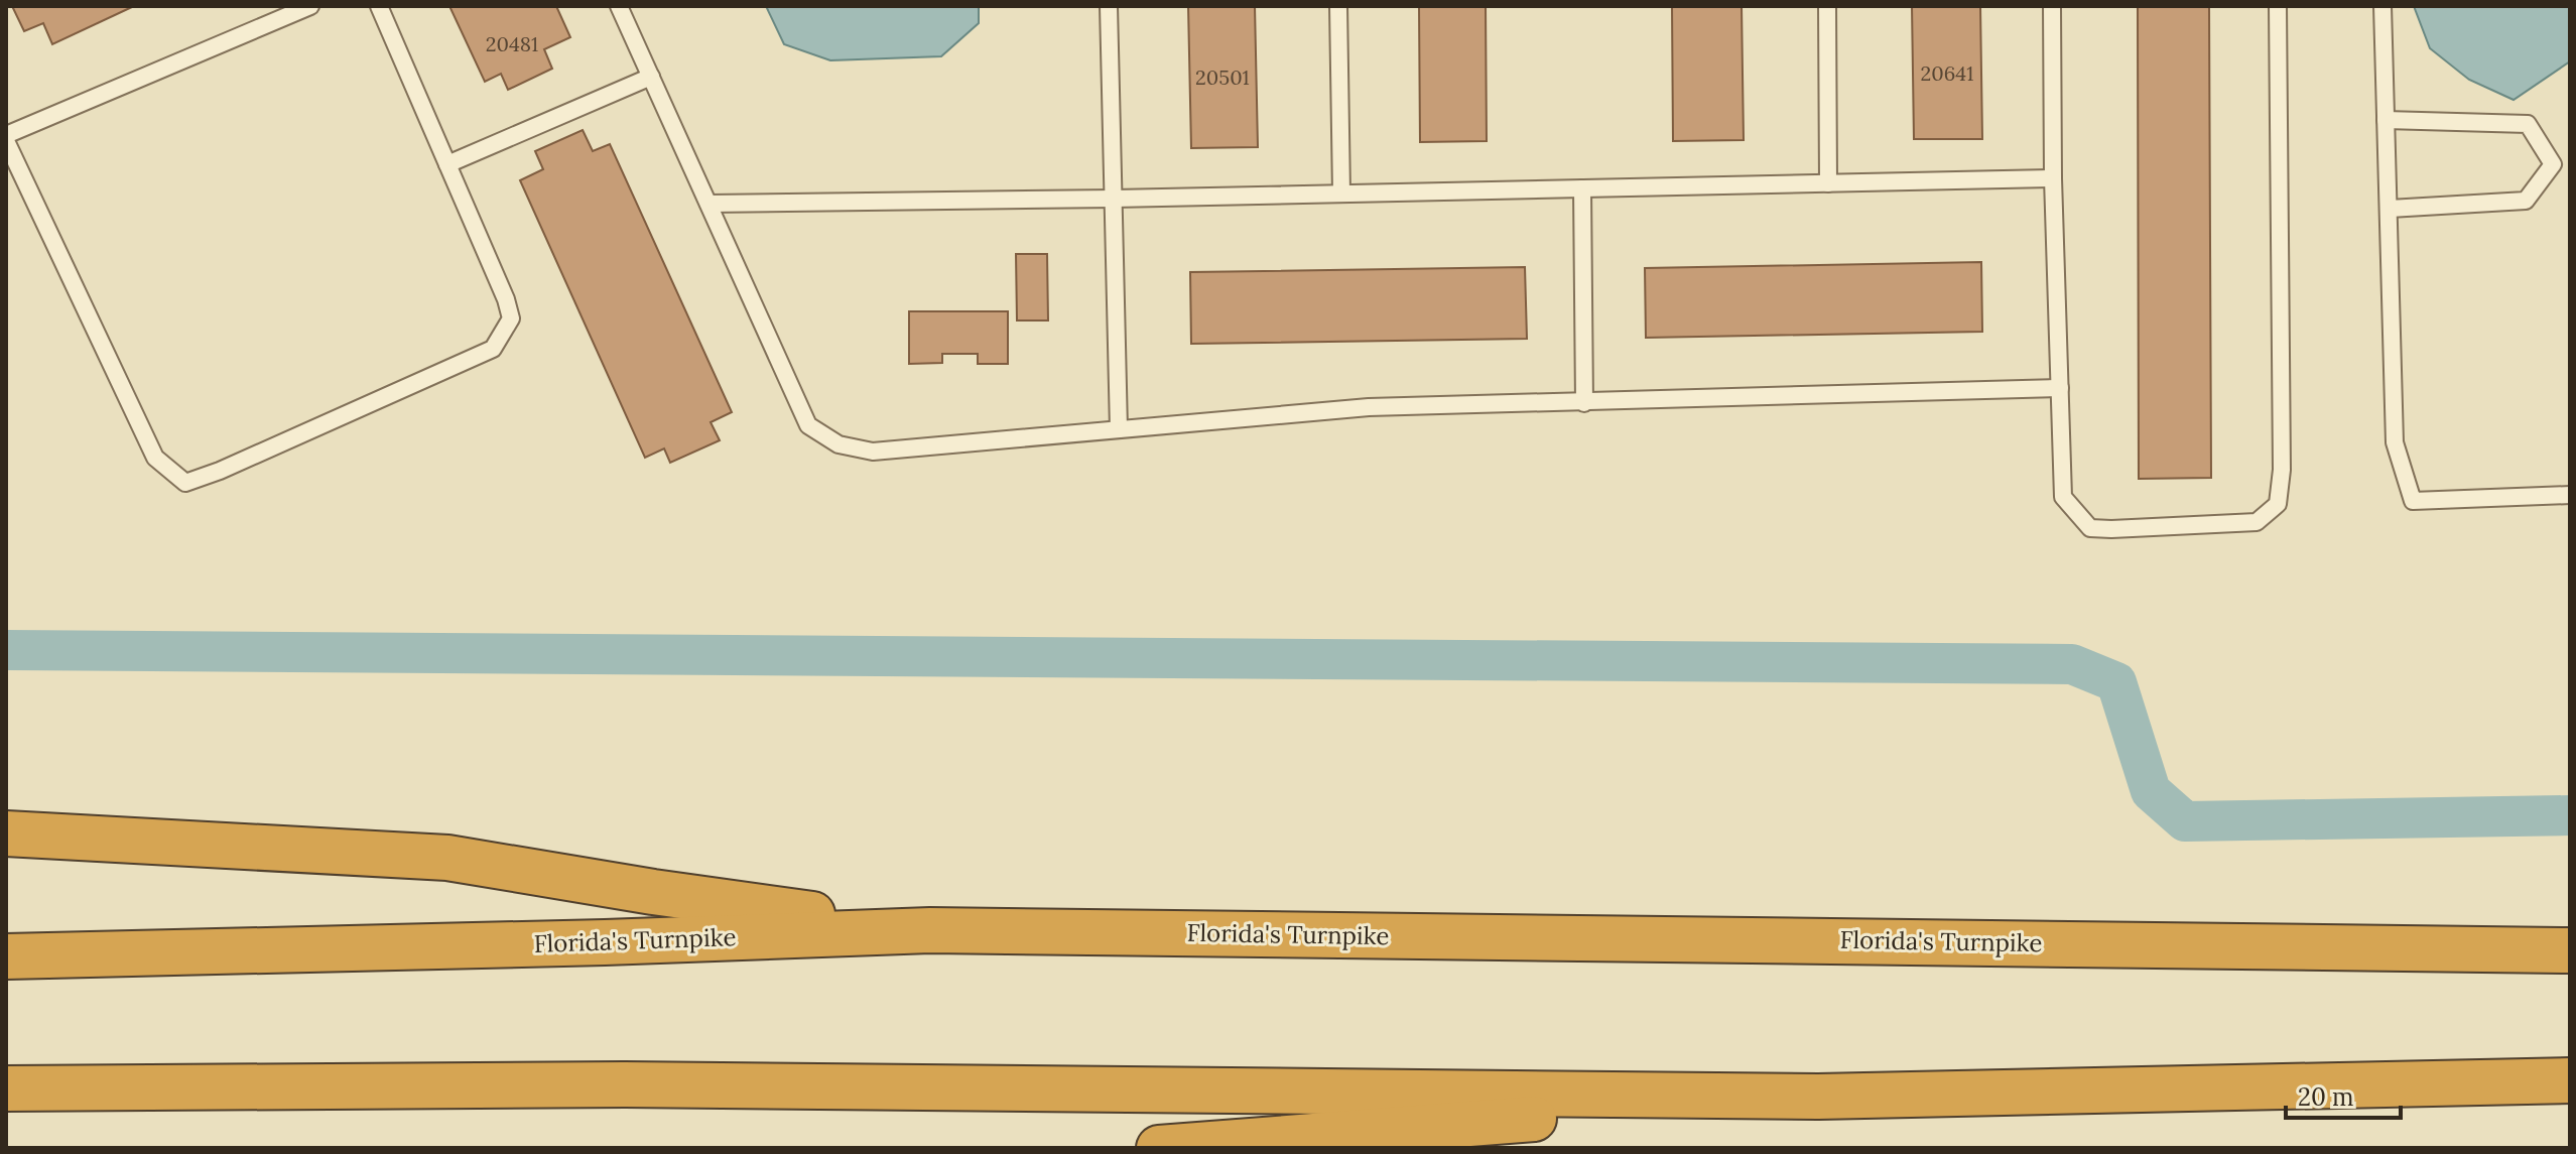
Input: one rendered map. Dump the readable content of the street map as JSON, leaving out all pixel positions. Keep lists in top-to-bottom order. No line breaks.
{"streets":{"highway":["Florida's Turnpike"]},"house_numbers":["20481","20641","20501"],"scale_bar":"20 m"}
